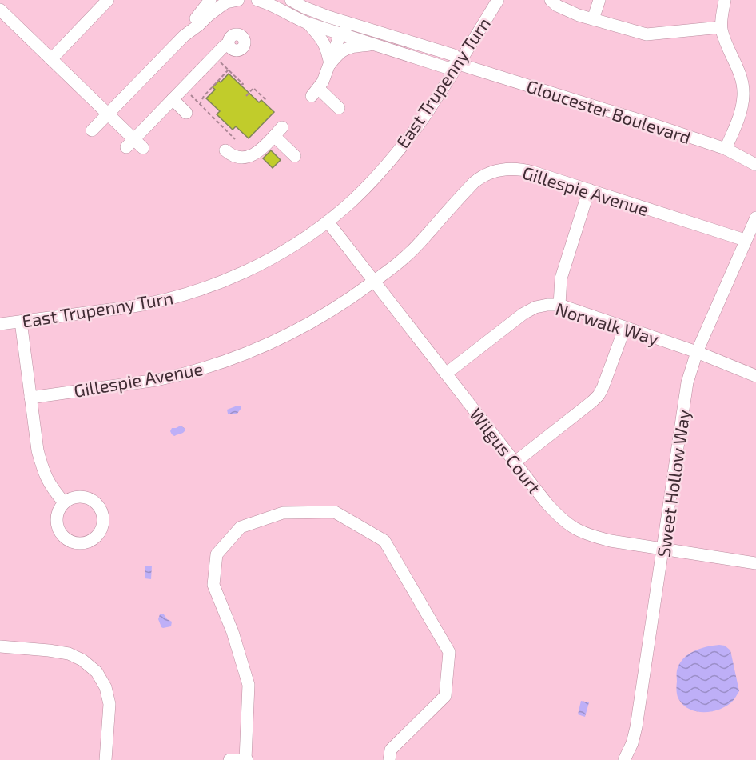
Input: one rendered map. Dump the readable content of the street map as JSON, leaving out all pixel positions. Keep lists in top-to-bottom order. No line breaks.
{"streets":{"street":["East Trupenny Turn","Gloucester Boulevard","Gillespie Avenue","Norwalk Way","Wilgus Court","Sweet Hollow Way"]},"crossings":[["East Trupenny Turn","Gloucester Boulevard"],["East Trupenny Turn","Wilgus Court"],["Gillespie Avenue","Wilgus Court"],["Gillespie Avenue","Sweet Hollow Way"],["Norwalk Way","Wilgus Court"],["Norwalk Way","Sweet Hollow Way"],["Wilgus Court","Sweet Hollow Way"]]}
